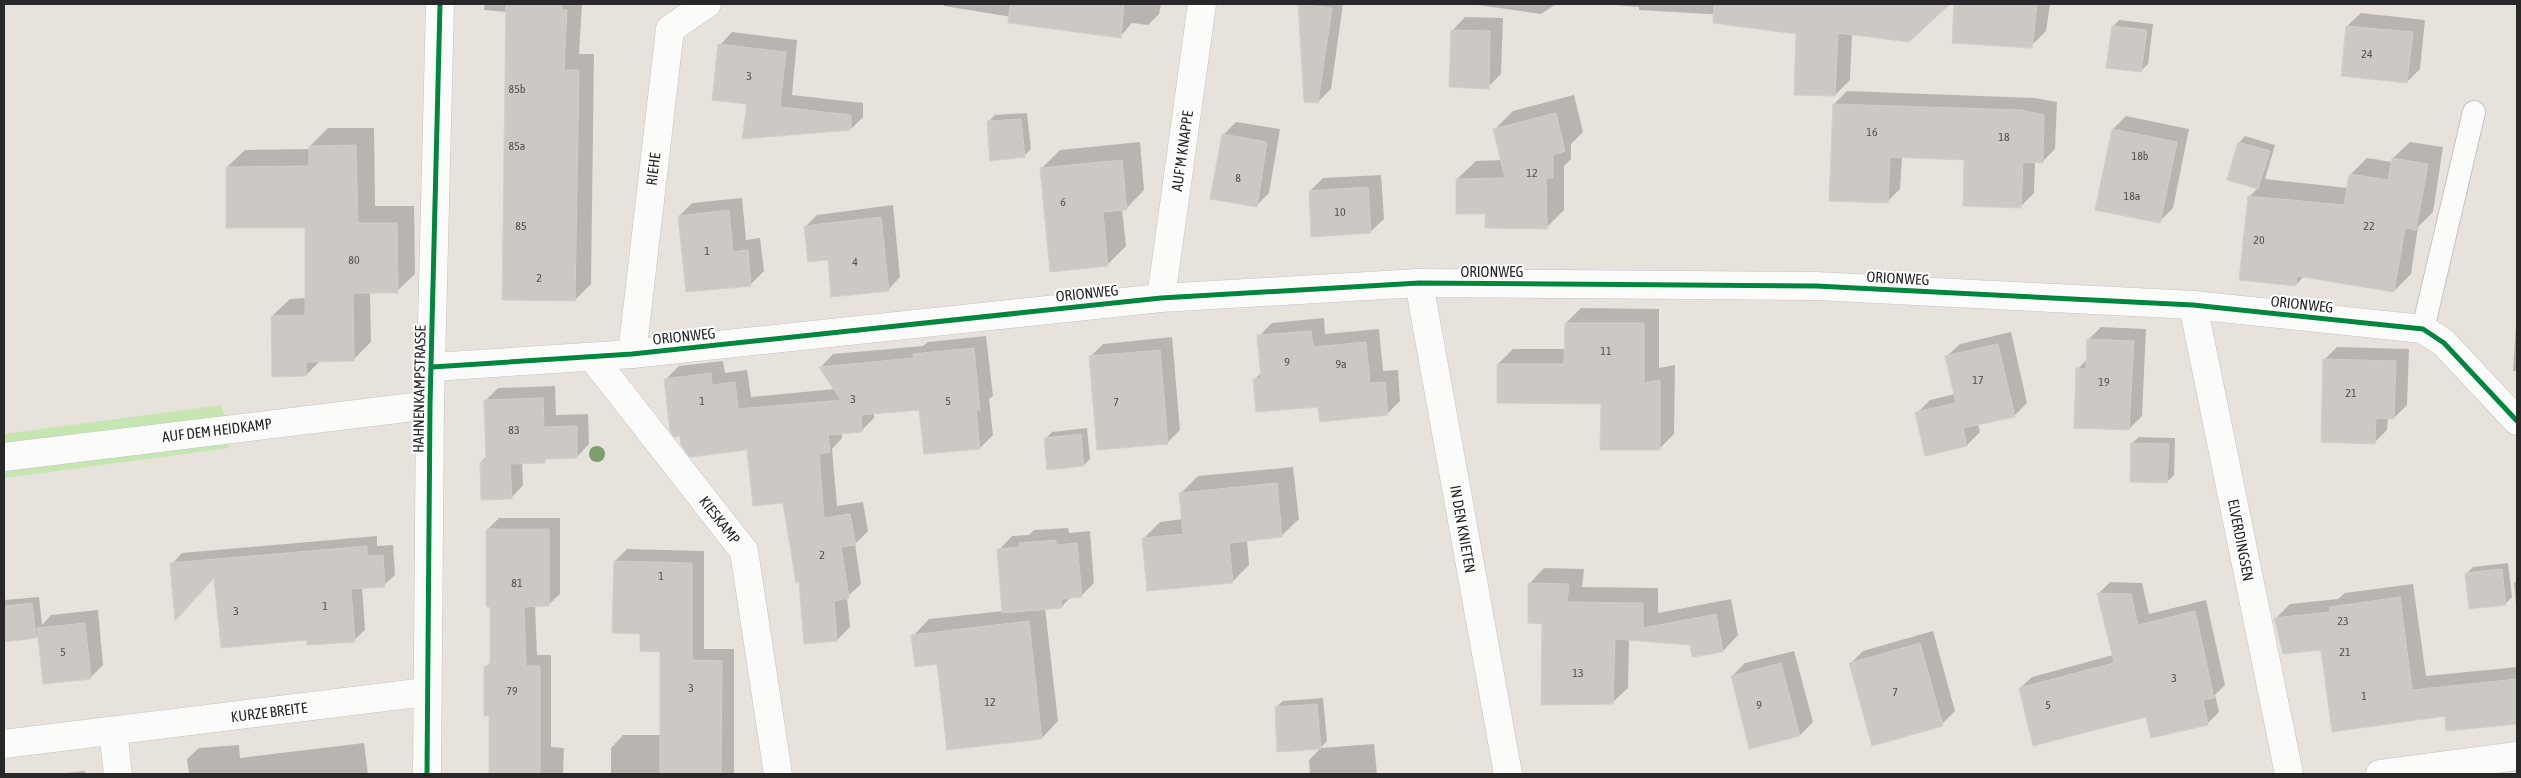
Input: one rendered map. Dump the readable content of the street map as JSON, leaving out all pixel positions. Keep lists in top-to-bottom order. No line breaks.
{"streets":{"street":["AUF'M KNAPPE","RIEHE","ORIONWEG","HAHNENKAMPSTRASSE","AUF DEM HEIDKAMP","KIESKAMP","IN DEN KNIETEN","ELVERDINGSEN","KURZE BREITE"]},"crossings":[["AUF'M KNAPPE","ORIONWEG"],["RIEHE","ORIONWEG"],["ORIONWEG","HAHNENKAMPSTRASSE"],["ORIONWEG","KIESKAMP"],["ORIONWEG","IN DEN KNIETEN"],["ORIONWEG","ELVERDINGSEN"],["HAHNENKAMPSTRASSE","AUF DEM HEIDKAMP"],["HAHNENKAMPSTRASSE","KURZE BREITE"]],"house_numbers":["24","3","85b","16","18","85a","18b","12","8","18a","6","10","85","22","20","1","80","4","2","11","9","9a","17","19","21","3","1","5","7","83","2","1","81","1","3","23","5","21","13","3","3","79","7","1","12","9","5"]}
